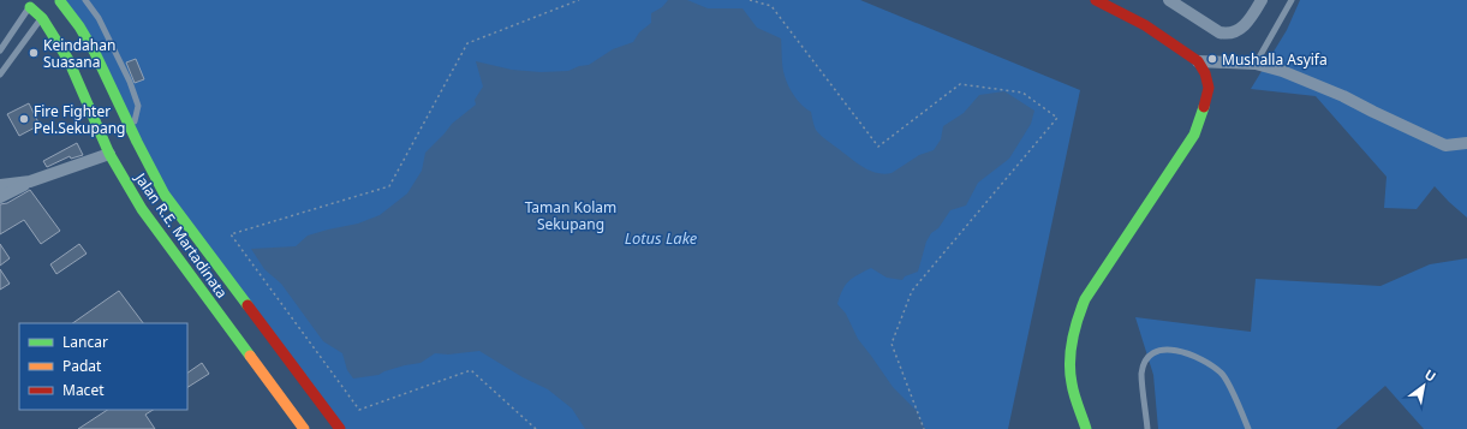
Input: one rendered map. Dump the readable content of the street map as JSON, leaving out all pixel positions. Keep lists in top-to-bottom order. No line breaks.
{"streets":{"main road":["Jalan R.E. Martadinata"]},"water":["Lotus Lake"],"parks":["Taman Kolam Sekupang"],"places":["Keindahan Suasana","Mushalla Asyifa","Fire Fighter Pel.Sekupang"],"legend":["Lancar","Padat","Macet"],"north":"top right"}
